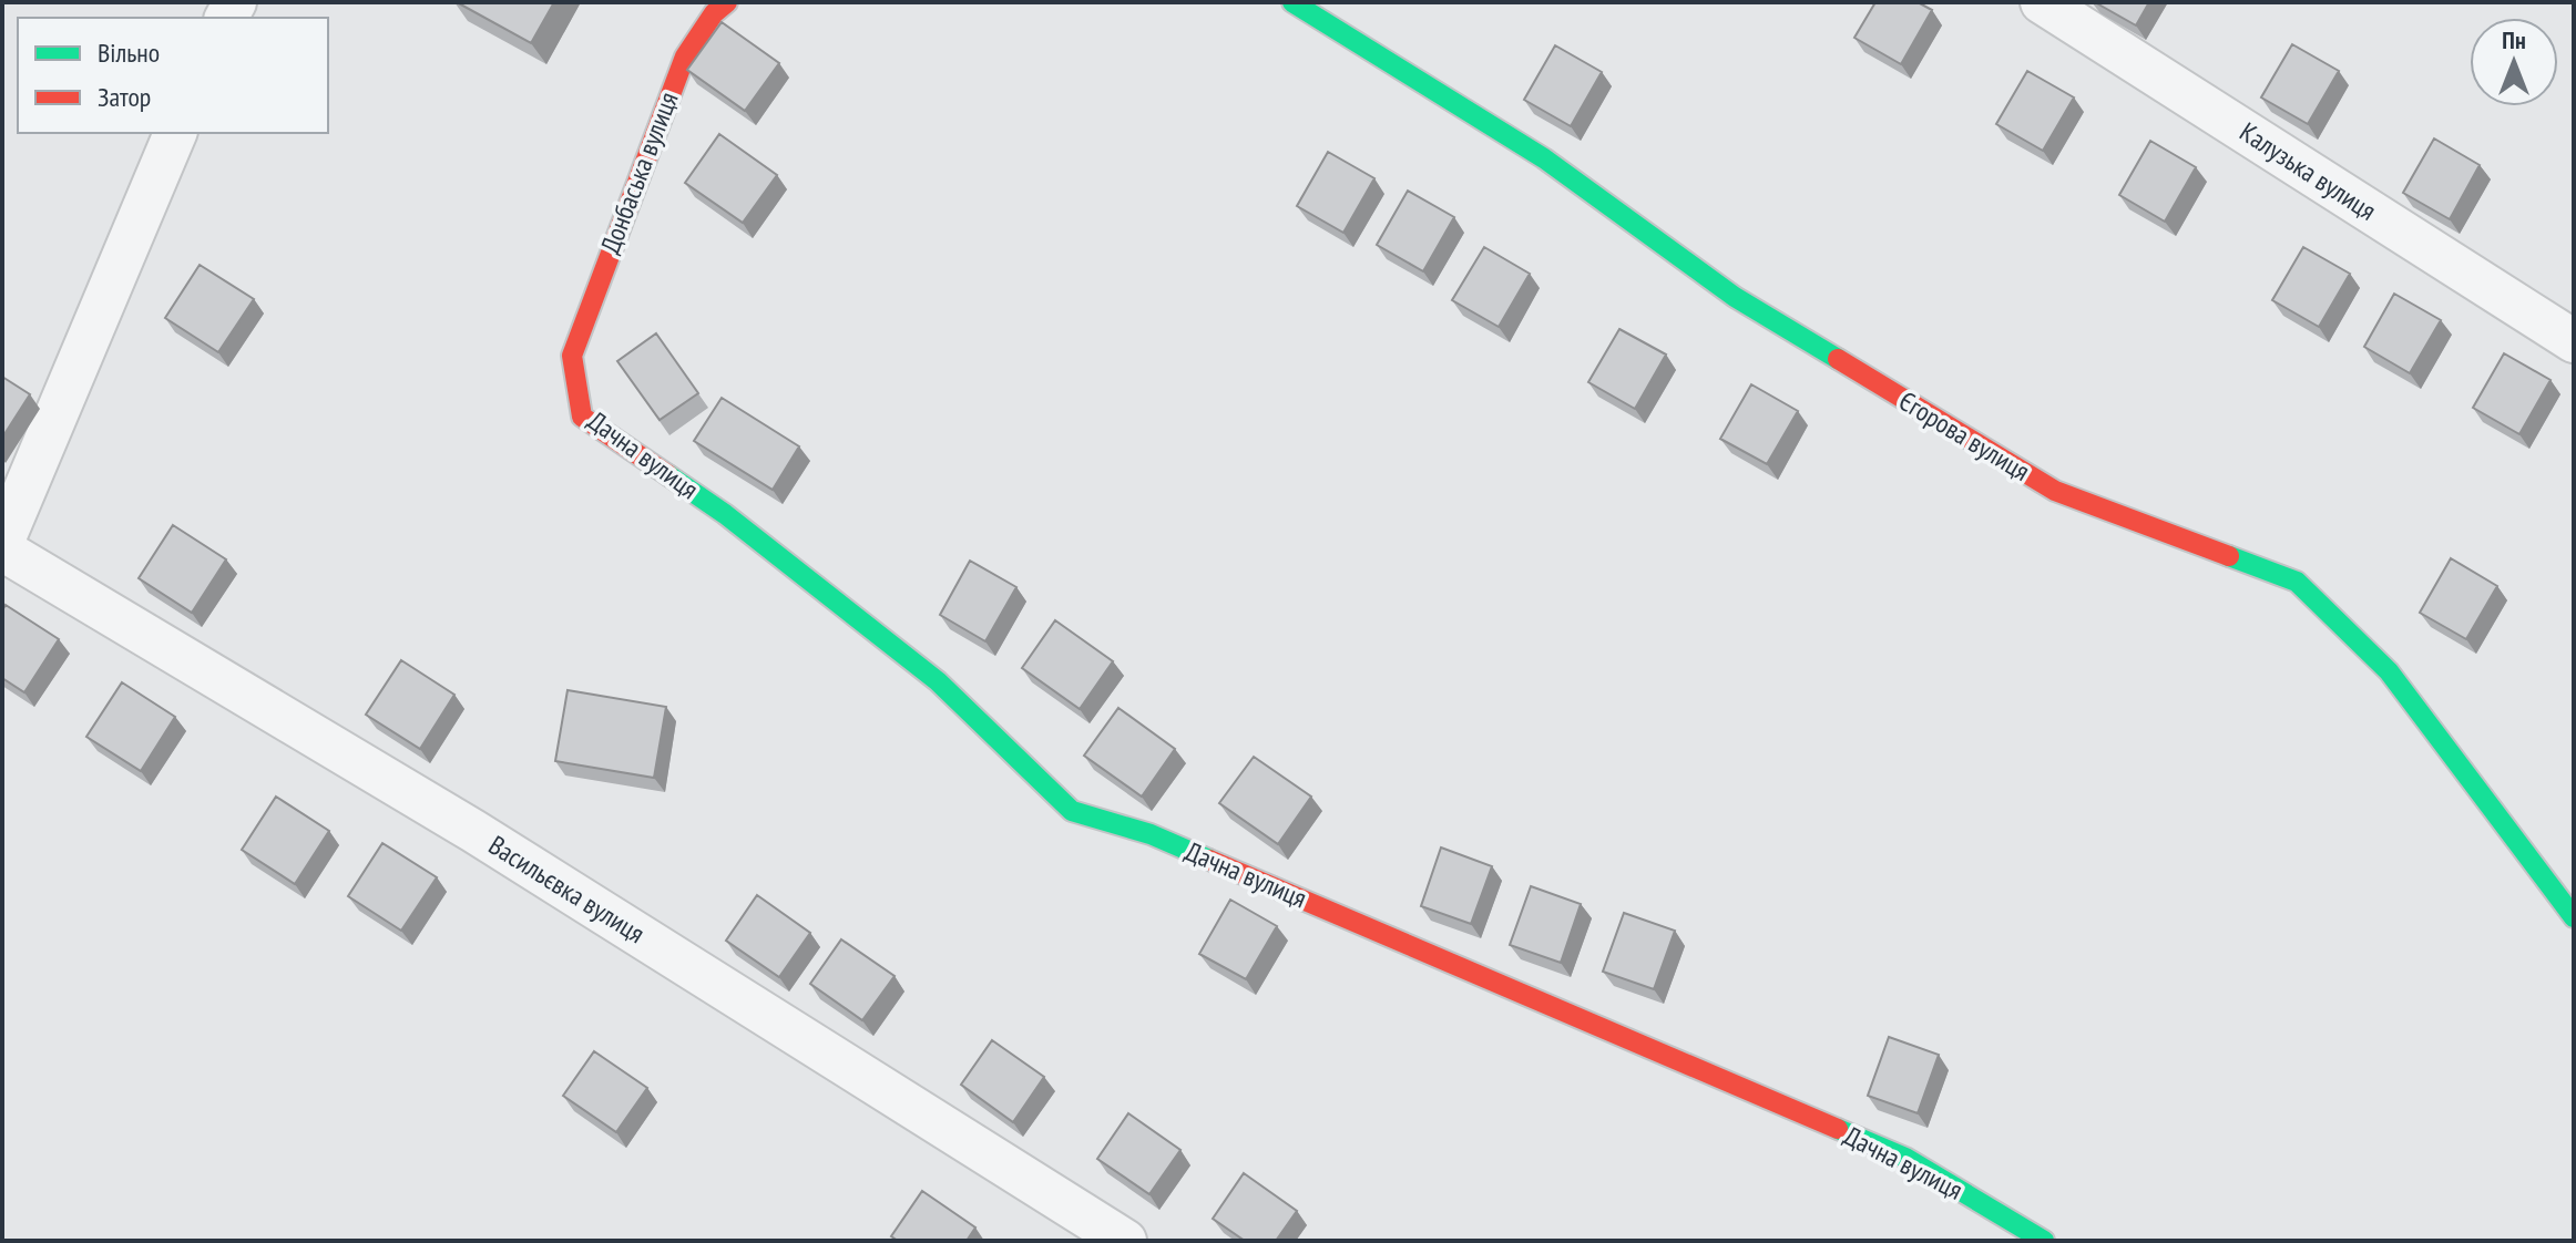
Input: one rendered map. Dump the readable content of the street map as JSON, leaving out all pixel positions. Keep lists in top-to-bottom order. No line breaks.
{"streets":{"street":["Калузька вулиця","Донбаська вулиця","Єгорова вулиця","Дачна вулиця","Васильєвка вулиця"]},"crossings":[["Донбаська вулиця","Дачна вулиця"]],"legend":["Вільно","Затор"],"north":"top"}
